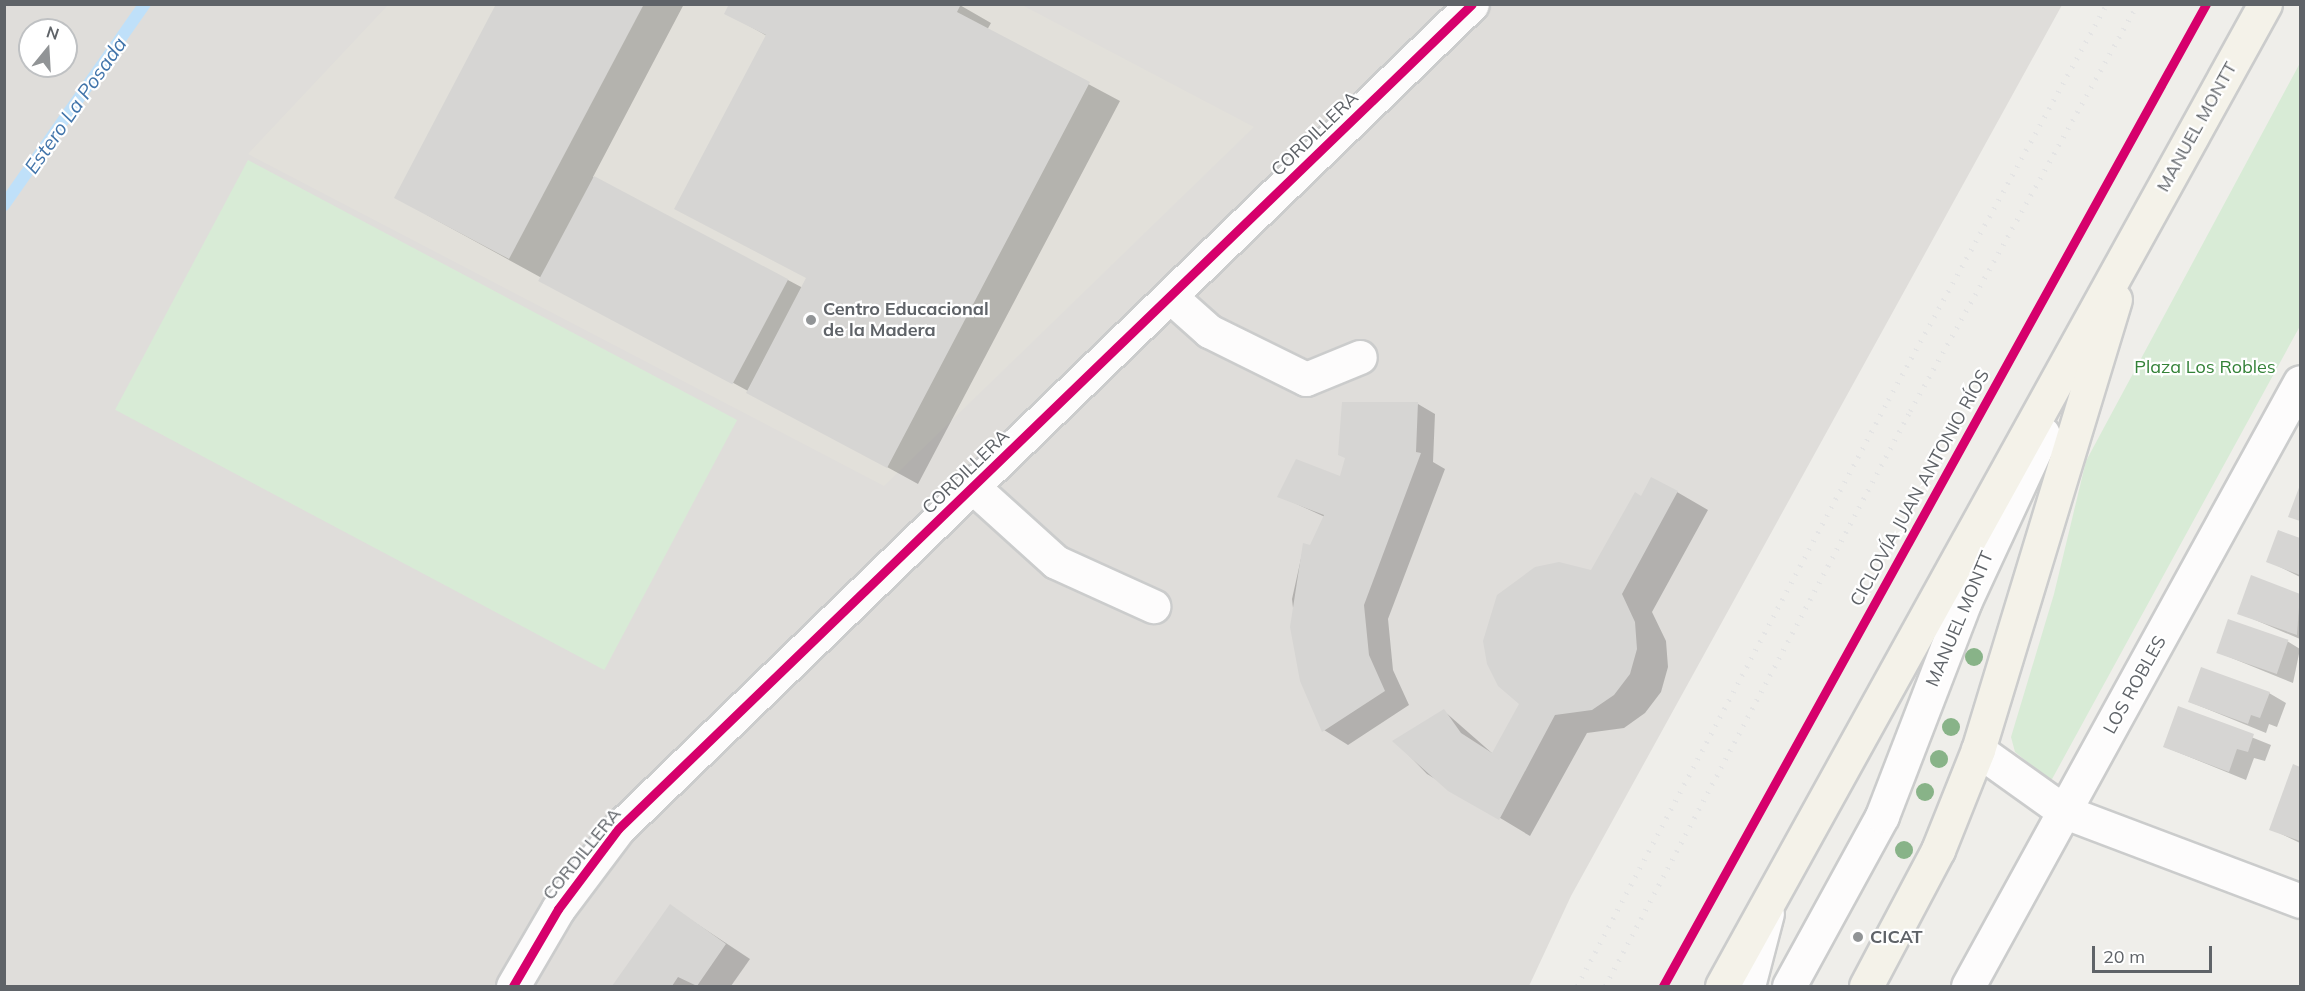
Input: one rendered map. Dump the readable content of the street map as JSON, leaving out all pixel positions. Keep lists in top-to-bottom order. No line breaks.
{"streets":{"main road":["MANUEL MONTT"],"street":["CORDILLERA","LOS ROBLES"],"cycle path":["CICLOVÍA JUAN ANTONIO RÍOS"]},"water":["Estero La Posada"],"parks":["Plaza Los Robles"],"places":["Centro Educacional de la Madera","CICAT"],"scale_bar":"20 m","north":"top"}
